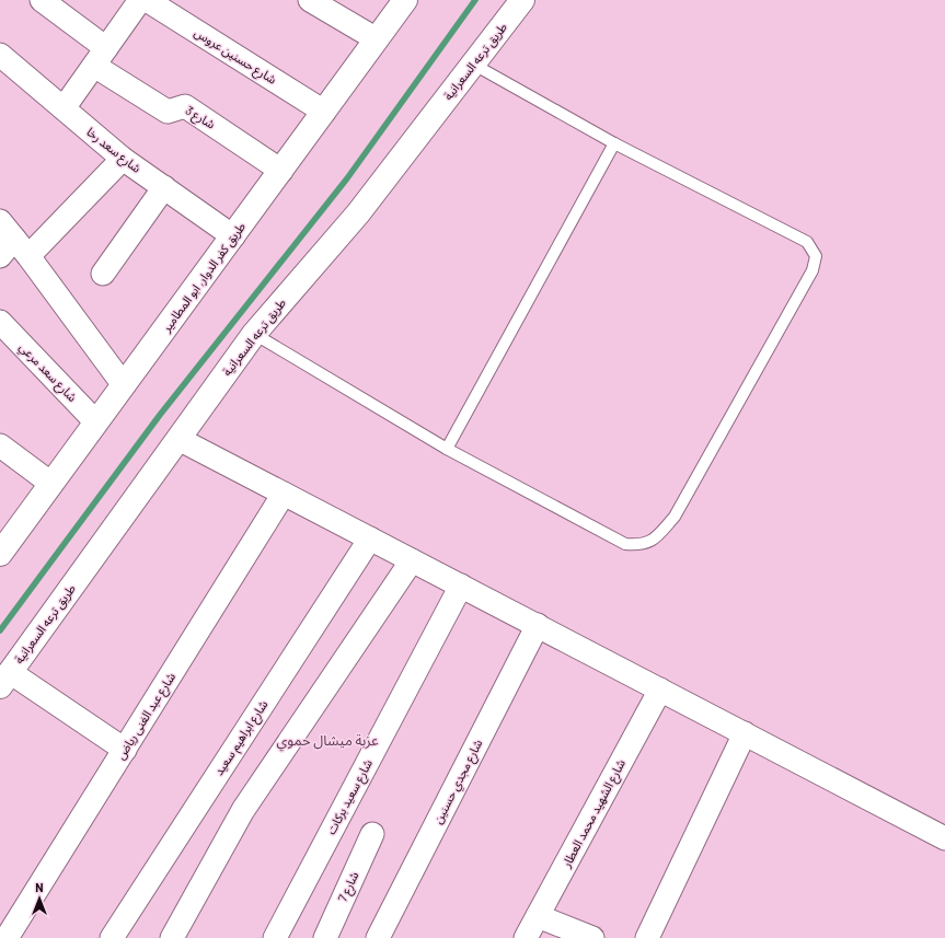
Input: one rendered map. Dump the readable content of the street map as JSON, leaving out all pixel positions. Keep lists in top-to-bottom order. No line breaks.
{"streets":{"main road":["طريق ترعه السعرانية","طريق كفر الدوار, ابو المطامير"],"street":["شارع حسنين عروس","شارع 3","شارع سعد رخا","شارع سعد مرعي","شارع عبد الغنى رياض","شارع ابراهيم سعيد","شارع مجدي حسنين","شارع سعيد بركات","شارع الشهيد محمد العطار","شارع 7"]},"crossings":[["شارع حسنين عروس","طريق كفر الدوار, ابو المطامير"],["شارع 3","طريق كفر الدوار, ابو المطامير"],["شارع سعد رخا","طريق كفر الدوار, ابو المطامير"],["طريق كفر الدوار, ابو المطامير","شارع سعد مرعي"]],"districts":["عزبة ميشال حموي"],"north":"top"}
